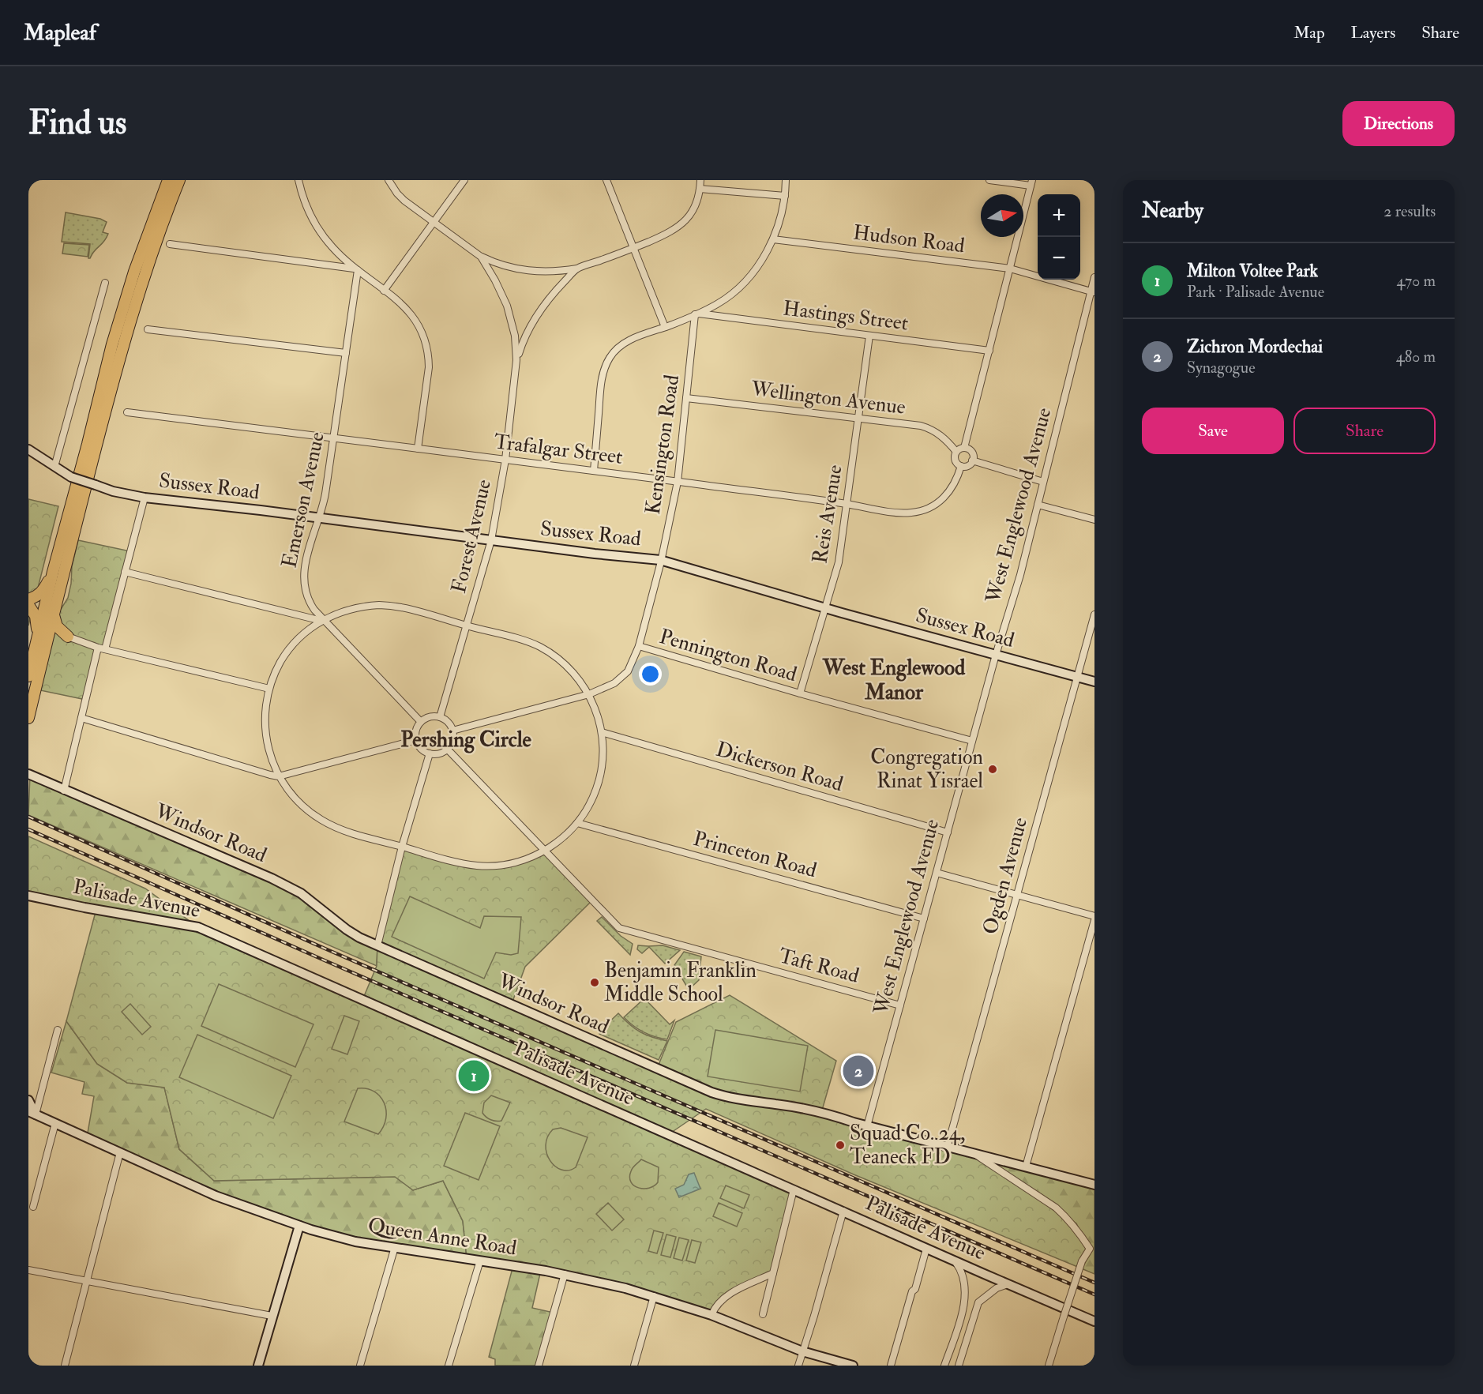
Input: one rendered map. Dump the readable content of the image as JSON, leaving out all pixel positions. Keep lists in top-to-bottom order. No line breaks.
{"streets":{"street":["Hudson Road","Hastings Street","Wellington Avenue","Kensington Road","Trafalgar Street","Sussex Road","Emerson Avenue","West Englewood Avenue","Reis Avenue","Forest Avenue","Pennington Road","Dickerson Road","Windsor Road","Princeton Road","Ogden Avenue","Palisade Avenue","Taft Road","Queen Anne Road"]},"crossings":[["Hudson Road","West Englewood Avenue"],["Hastings Street","Kensington Road"],["Hastings Street","Reis Avenue"],["Wellington Avenue","Kensington Road"],["Wellington Avenue","Trafalgar Street"],["Wellington Avenue","Reis Avenue"],["Kensington Road","Trafalgar Street"],["Kensington Road","Sussex Road"],["Kensington Road","Emerson Avenue"],["Kensington Road","Forest Avenue"],["Kensington Road","Pennington Road"],["Trafalgar Street","Emerson Avenue"],["Trafalgar Street","Reis Avenue"],["Trafalgar Street","Forest Avenue"],["Sussex Road","Emerson Avenue"],["Sussex Road","West Englewood Avenue"],["Sussex Road","Reis Avenue"],["Sussex Road","Forest Avenue"],["Sussex Road","Ogden Avenue"],["Emerson Avenue","Forest Avenue"],["West Englewood Avenue","Pennington Road"],["West Englewood Avenue","Dickerson Road"],["West Englewood Avenue","Windsor Road"],["West Englewood Avenue","Princeton Road"],["West Englewood Avenue","Taft Road"],["Reis Avenue","Pennington Road"],["Windsor Road","Ogden Avenue"]],"districts":["West Englewood Manor","Pershing Circle"],"places":["Congregation Rinat Yisrael","Benjamin Franklin Middle School","Squad Co. 24, Teaneck FD"],"north":"right","page":{"header":"Mapleaf","nav":["Map","Layers","Share"],"buttons":["Directions",["Save","Share"]],"title":"Find us","heading":["Nearby","2 results"],"map_buttons":["+","−"],"list":[{"mark":"1","name":"Milton Voltee Park","note":"Park · Palisade Avenue","value":"470 m"},{"mark":"2","name":"Zichron Mordechai","note":"Synagogue","value":"480 m"}],"pins":["2","1"]}}
